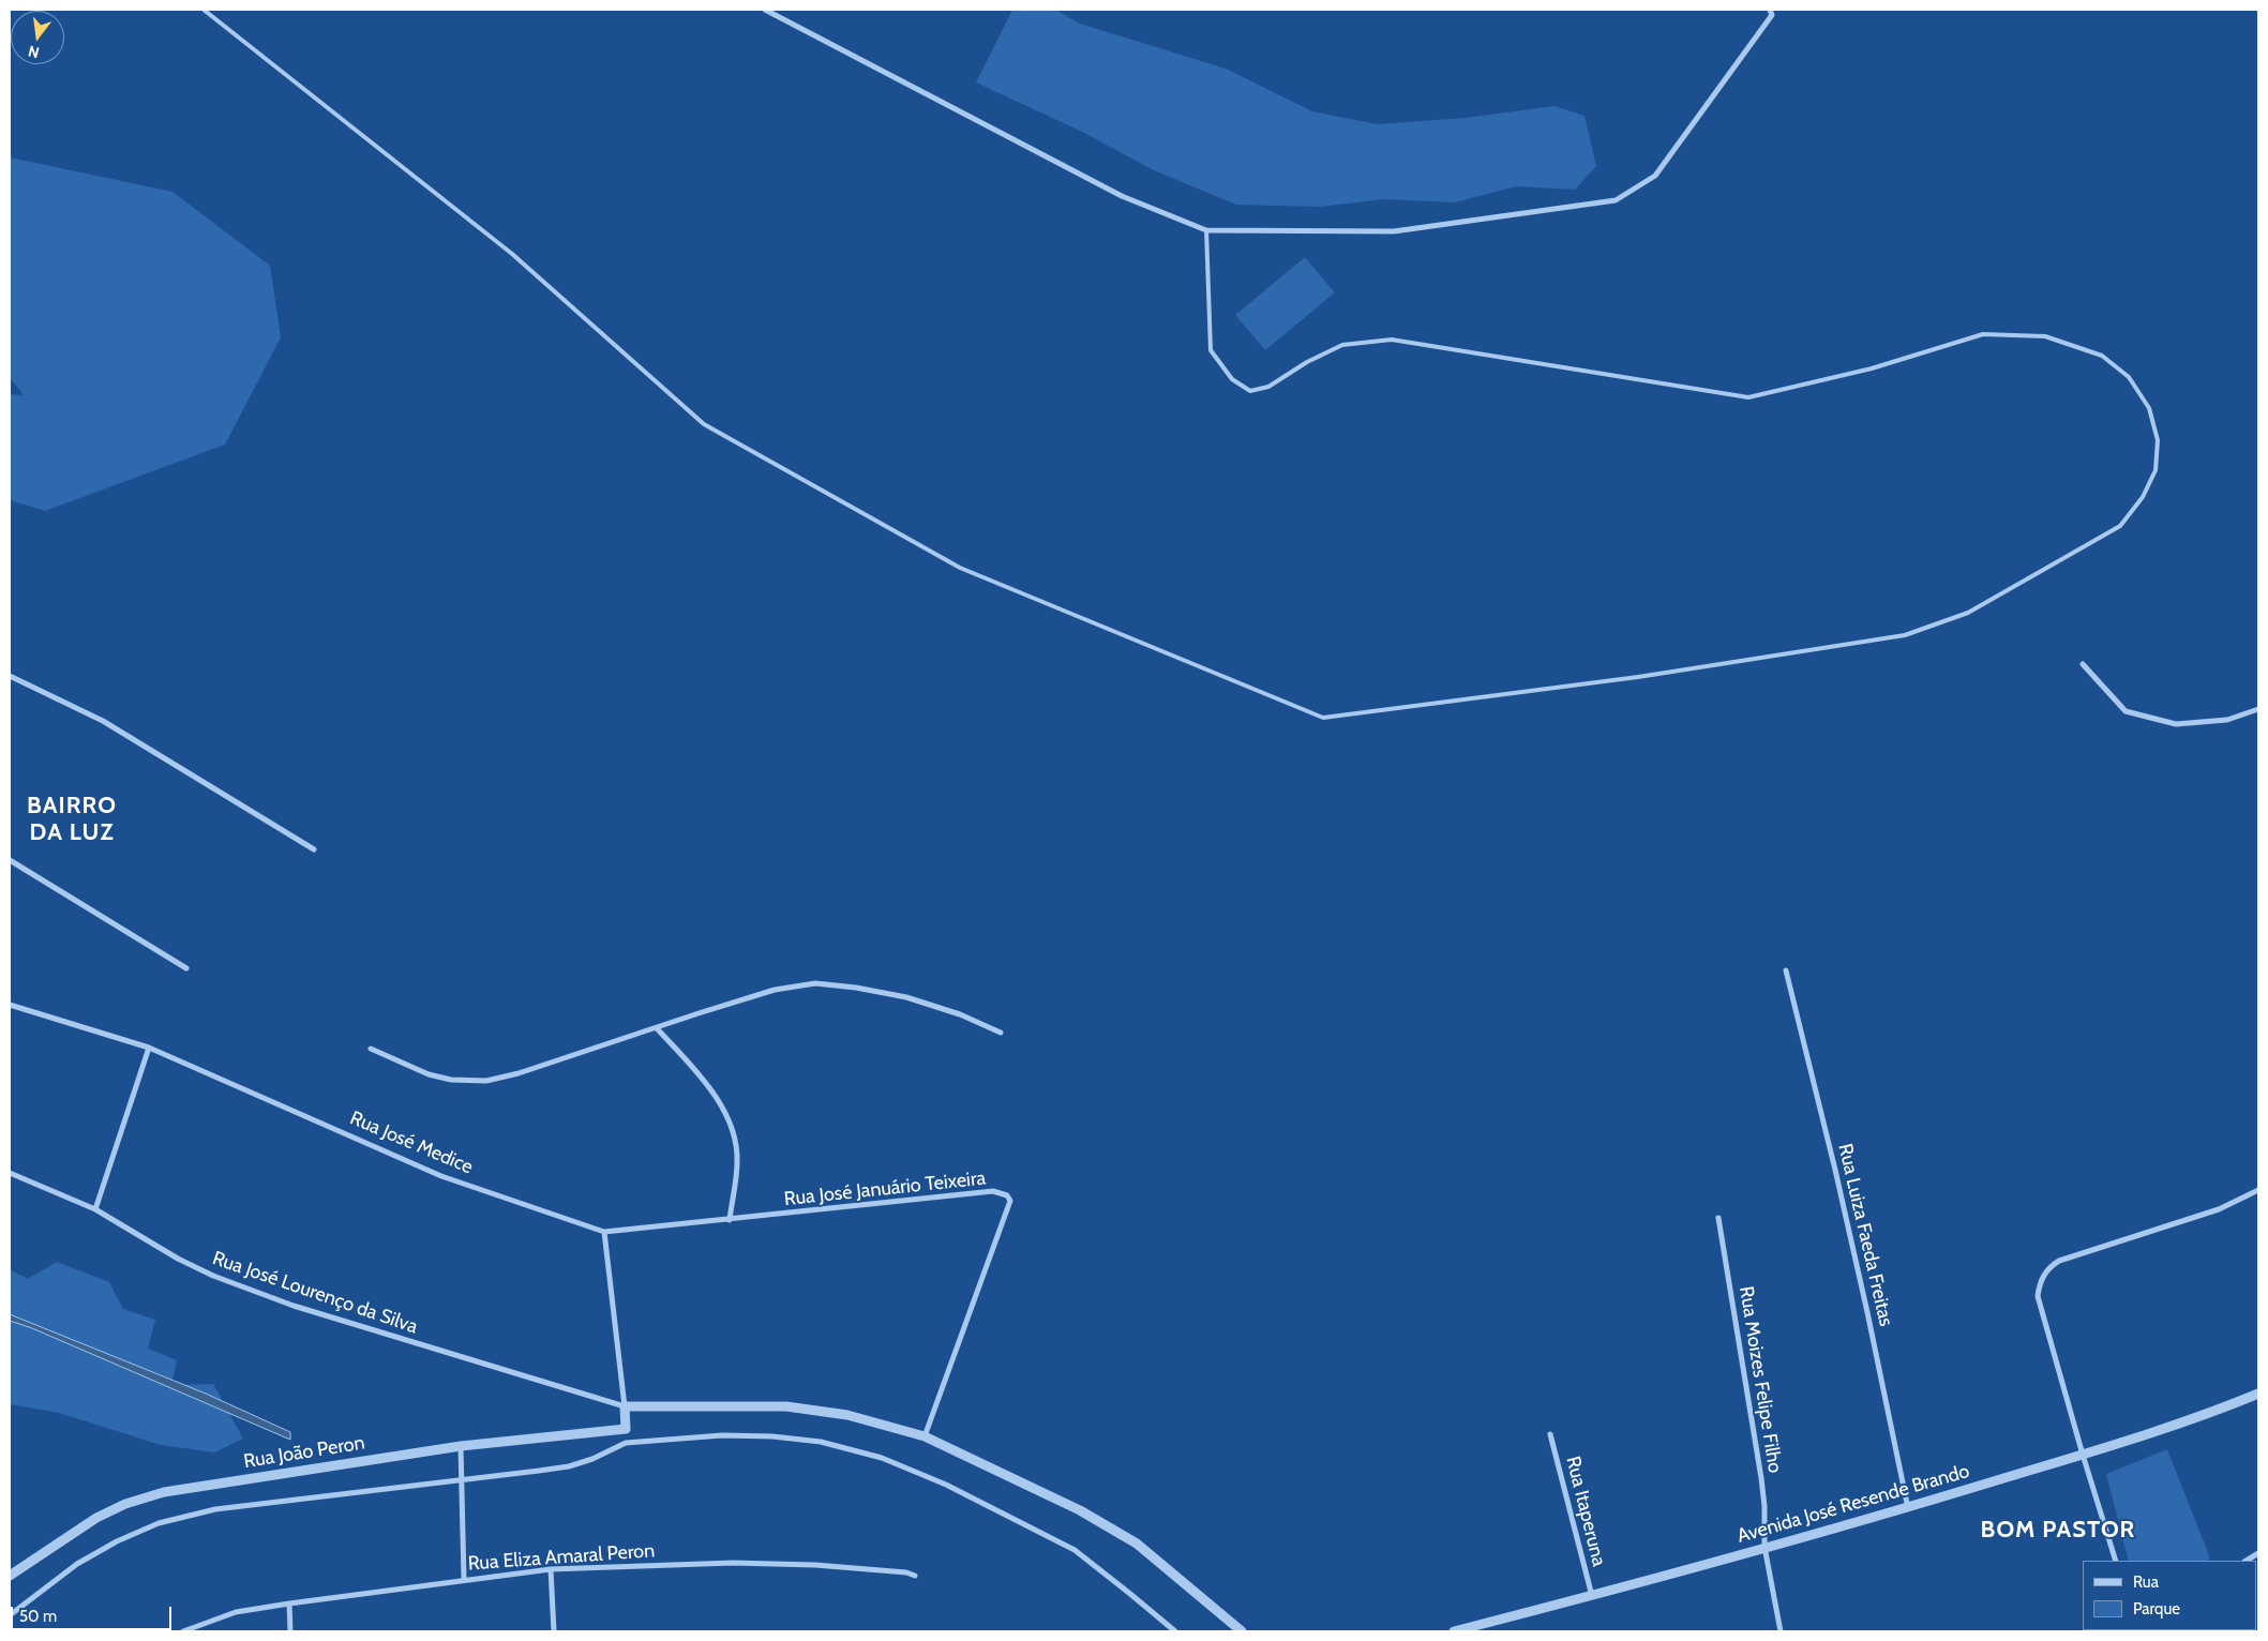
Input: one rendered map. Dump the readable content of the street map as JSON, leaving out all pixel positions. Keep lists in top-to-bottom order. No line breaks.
{"streets":{"street":["Rua José Medice","Rua José Januário Teixeira","Rua Luiza Faeda Freitas","Rua José Lourenço da Silva","Rua Moizes Felipe Filho","Rua João Peron","Avenida José Resende Brando","Rua Itaperuna","Rua Eliza Amaral Peron"]},"crossings":[["Rua José Medice","Rua José Januário Teixeira"],["Rua Luiza Faeda Freitas","Avenida José Resende Brando"],["Rua Moizes Felipe Filho","Avenida José Resende Brando"],["Avenida José Resende Brando","Rua Itaperuna"]],"districts":["BAIRRO DA LUZ","BOM PASTOR"],"legend":["Rua","Parque"],"scale_bar":"50 m","north":"bottom"}
